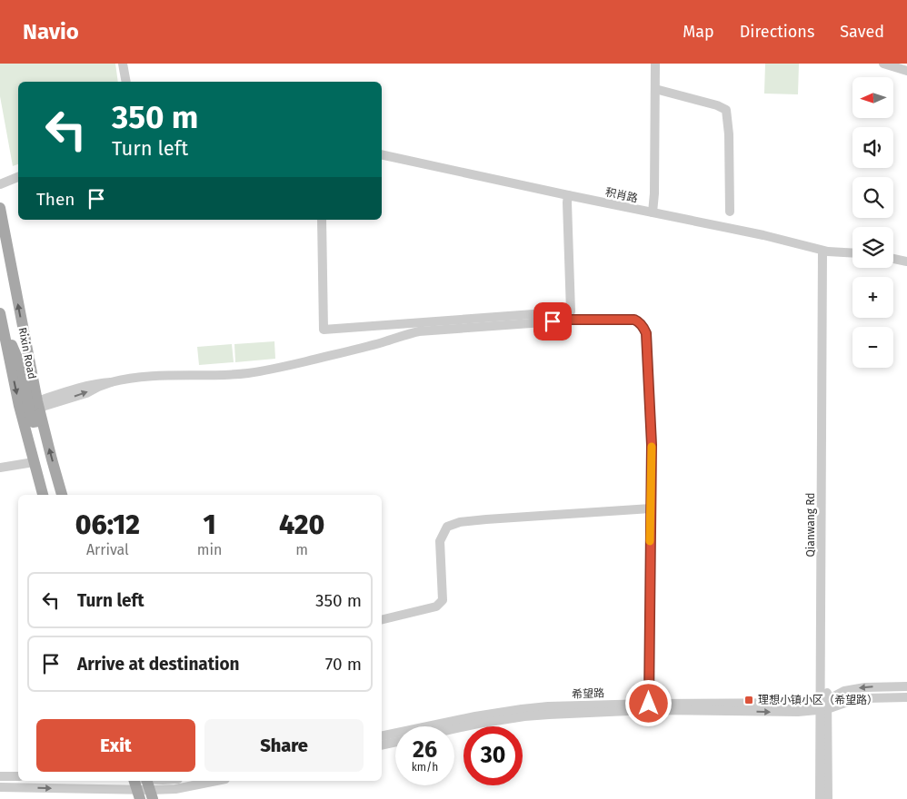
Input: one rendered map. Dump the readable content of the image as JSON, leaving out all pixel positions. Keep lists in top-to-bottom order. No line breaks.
{"streets":{"main road":["Rixin Road"],"street":["积肖路","Qianwang Rd","希望路"]},"crossings":[["积肖路","Qianwang Rd"],["Qianwang Rd","希望路"]],"places":{"transit":["理想小镇小区（希望路）"]},"north":"left","page":{"header":"Navio","nav":["Map","Directions","Saved"],"map_buttons":["+","−"],"turn":["350 m","Turn left"],"then":"Then","eta":["06:12","Arrival","1","min","420","m"],"list":[{"name":"Turn left","value":"350 m"},{"name":"Arrive at destination","value":"70 m"}],"buttons":["Exit","Share"],"speed":"26 km/h","limit":"30"}}
